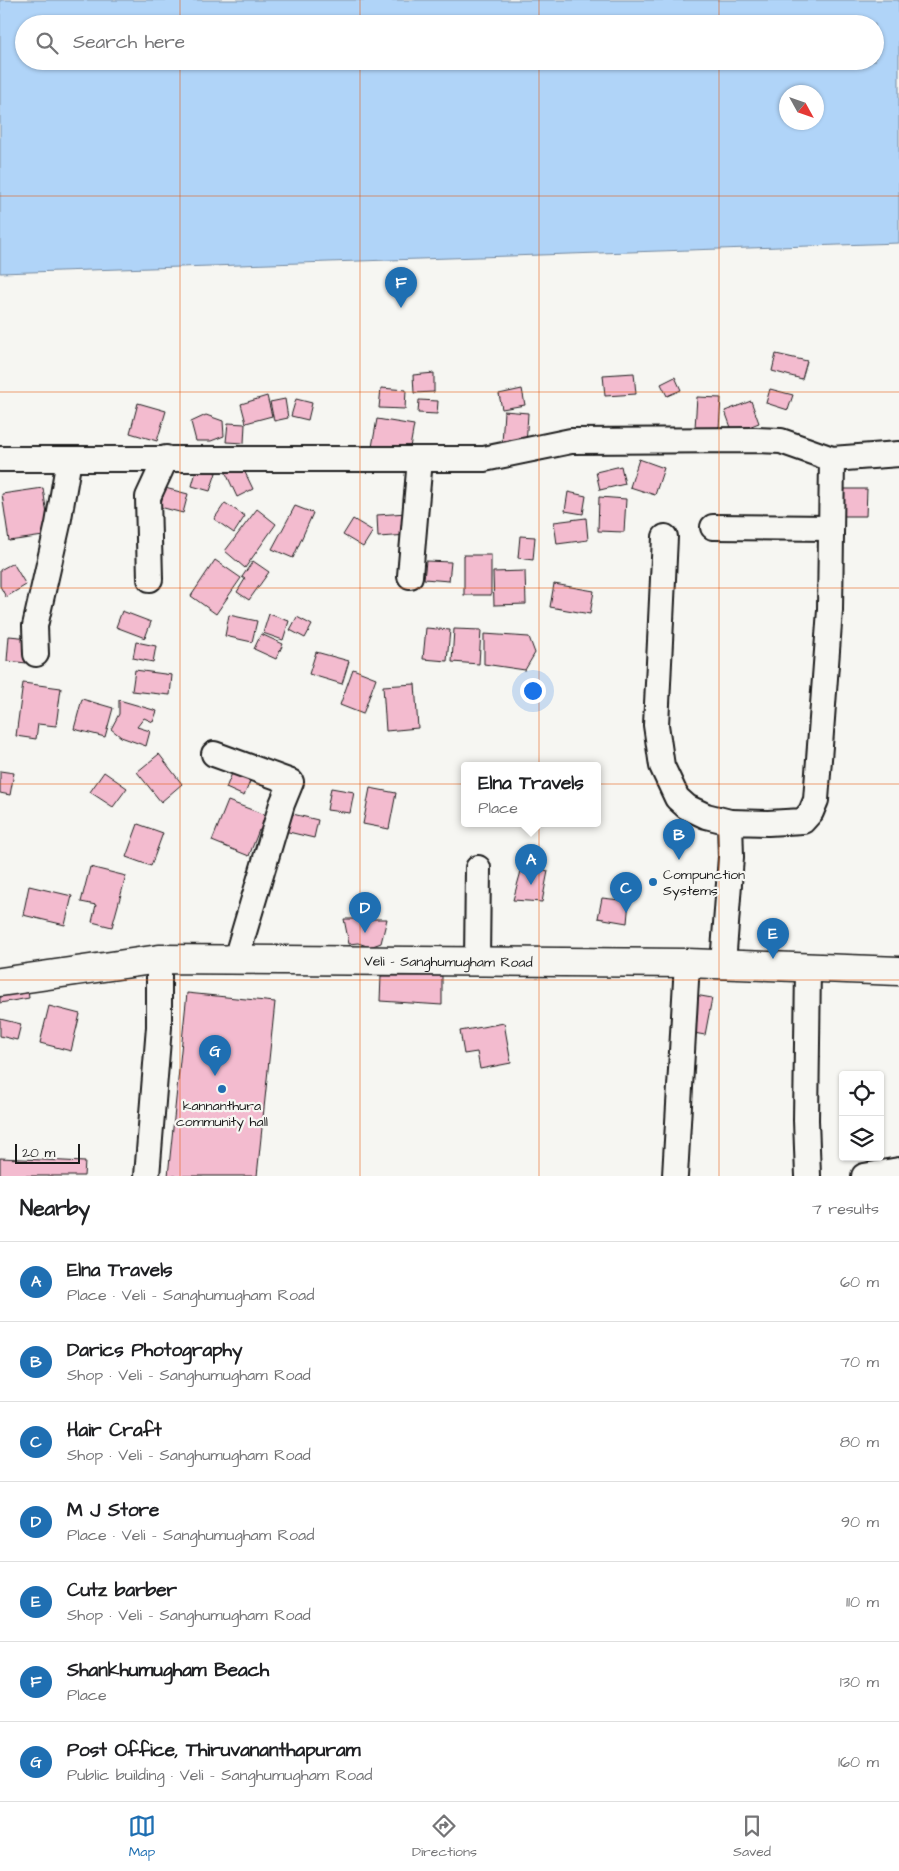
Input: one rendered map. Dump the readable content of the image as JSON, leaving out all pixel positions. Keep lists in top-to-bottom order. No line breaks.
{"streets":{"main road":["Veli - Sanghumugham Road"]},"places":["Compunction Systems","kannanthura community hall"],"scale_bar":"20 m","north":"bottom right","page":{"search":"Search here","pins":["F","B","A","C","D","E","G"],"popup":["Elna Travels","Place"],"scale":"20 m","heading":["Nearby","7 results"],"list":[{"mark":"A","name":"Elna Travels","note":"Place · Veli - Sanghumugham Road","value":"60 m"},{"mark":"B","name":"Darics Photography","note":"Shop · Veli - Sanghumugham Road","value":"70 m"},{"mark":"C","name":"Hair Craft","note":"Shop · Veli - Sanghumugham Road","value":"80 m"},{"mark":"D","name":"M J Store","note":"Place · Veli - Sanghumugham Road","value":"90 m"},{"mark":"E","name":"Cutz barber","note":"Shop · Veli - Sanghumugham Road","value":"110 m"},{"mark":"F","name":"Shankhumugham Beach","note":"Place","value":"130 m"},{"mark":"G","name":"Post Office, Thiruvananthapuram","note":"Public building · Veli - Sanghumugham Road","value":"160 m"}],"nav":["Map","Directions","Saved"]}}
